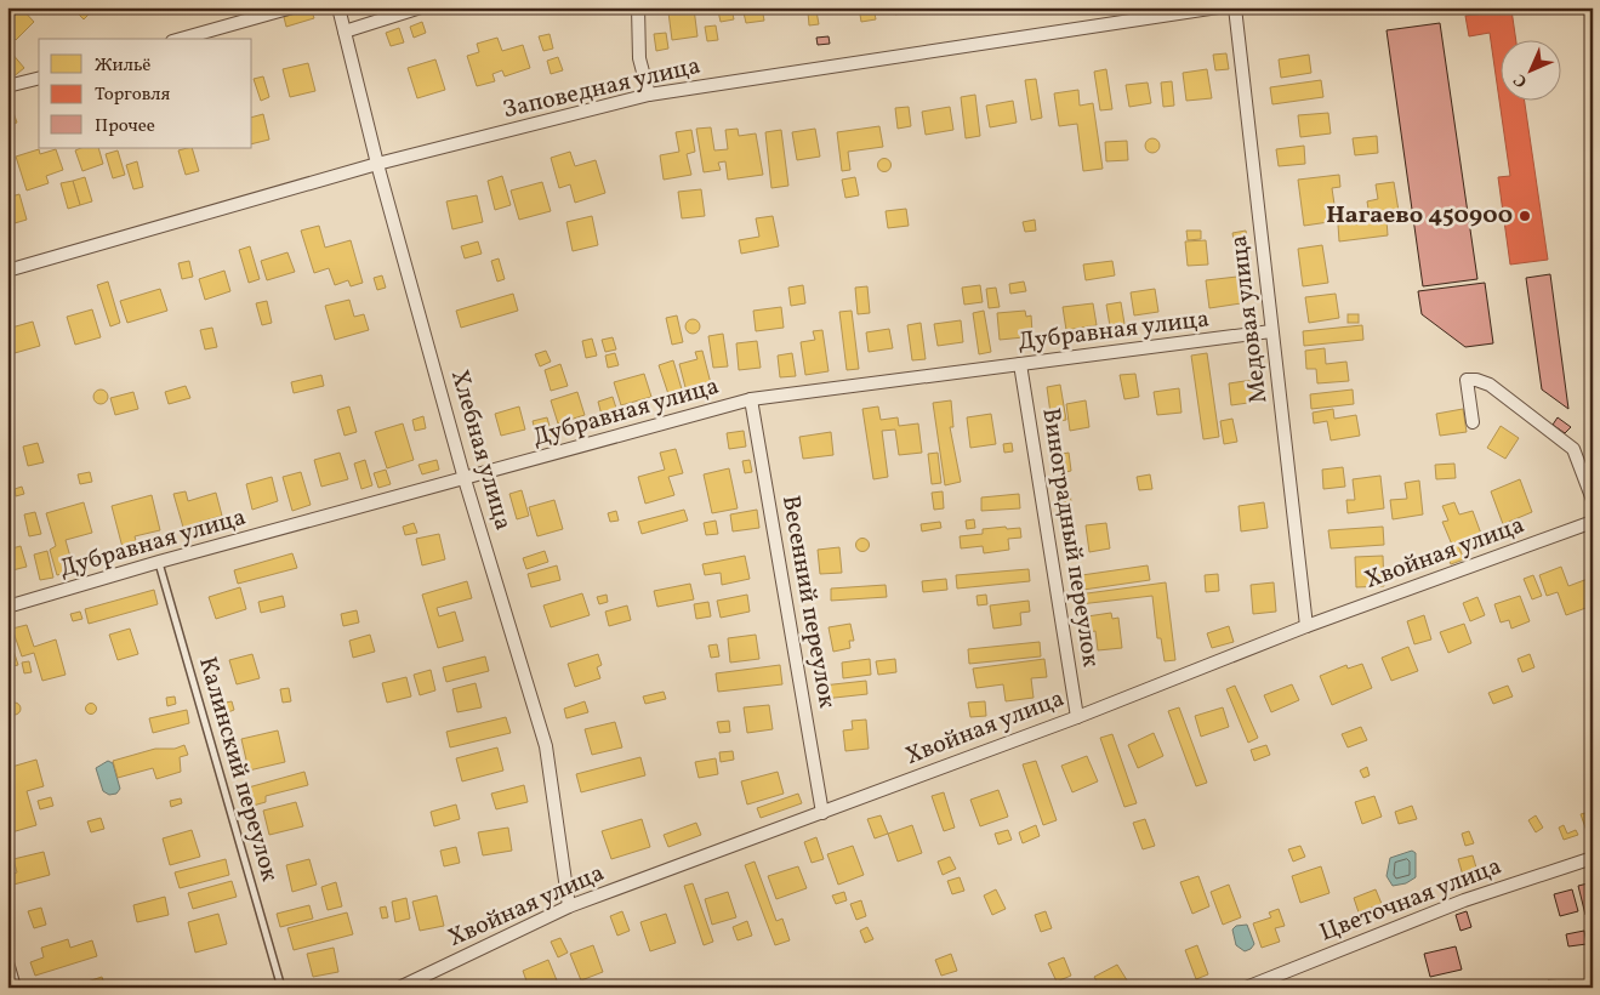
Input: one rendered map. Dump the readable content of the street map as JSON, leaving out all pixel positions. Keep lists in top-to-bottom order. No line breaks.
{"streets":{"street":["Заповедная улица","Медовая улица","Дубравная улица","Хлебная улица","Виноградный переулок","Хвойная улица","Весенний переулок","Цветочная улица"],"lane":["Калинский переулок"]},"crossings":[["Заповедная улица","Хлебная улица"],["Медовая улица","Дубравная улица"],["Медовая улица","Хвойная улица"],["Дубравная улица","Хлебная улица"],["Дубравная улица","Виноградный переулок"],["Дубравная улица","Весенний переулок"],["Дубравная улица","Калинский переулок"],["Хлебная улица","Хвойная улица"],["Виноградный переулок","Хвойная улица"],["Хвойная улица","Весенний переулок"]],"places":["Нагаево 450900"],"legend":["Жильё","Торговля","Прочее"],"north":"bottom left"}
